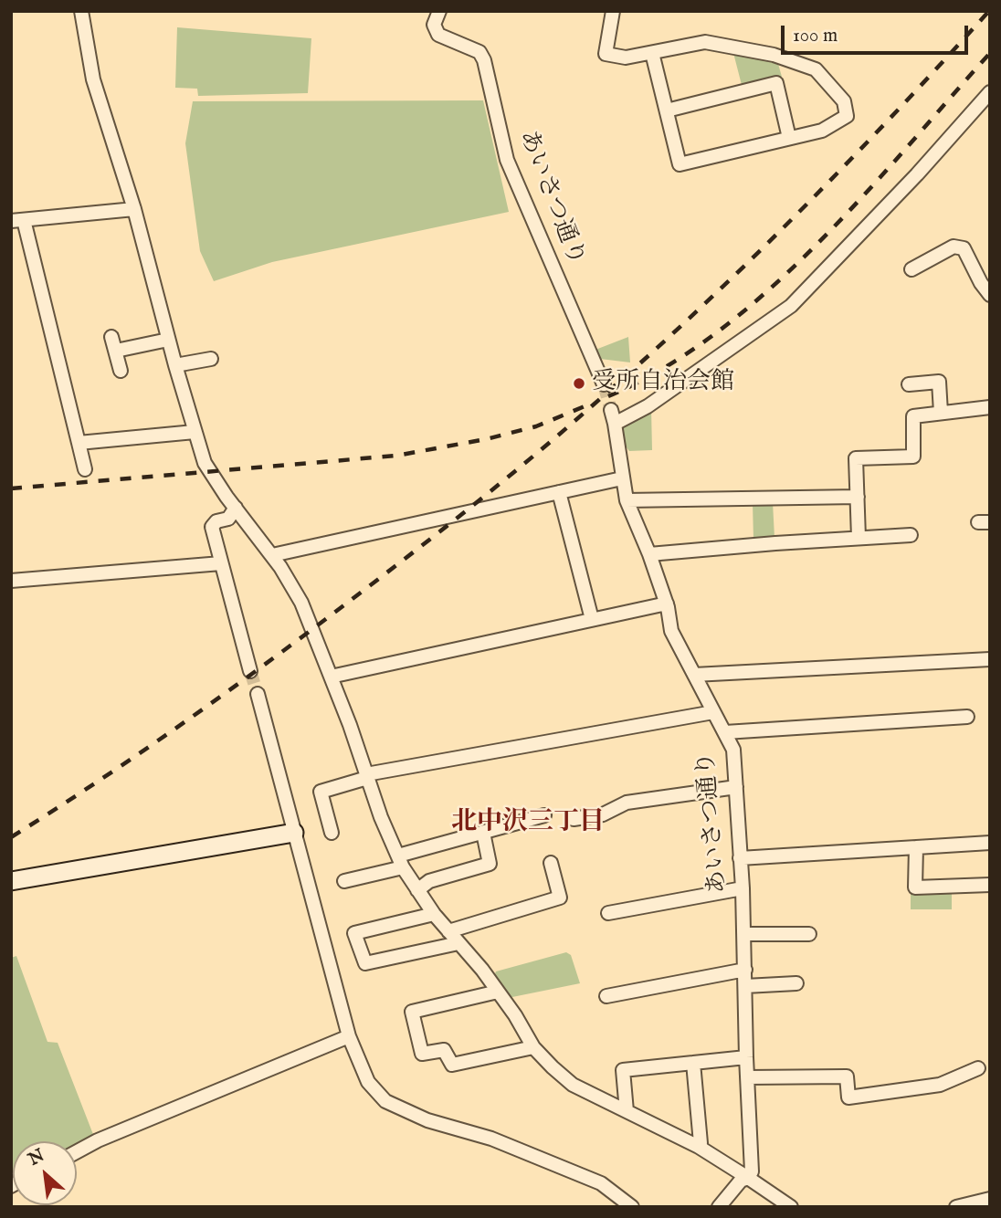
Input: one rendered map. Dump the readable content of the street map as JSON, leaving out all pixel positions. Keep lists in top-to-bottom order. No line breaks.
{"streets":{"street":["あいさつ通り"]},"districts":["北中沢三丁目"],"places":["受所自治会館"],"scale_bar":"100 m","north":"top left"}
